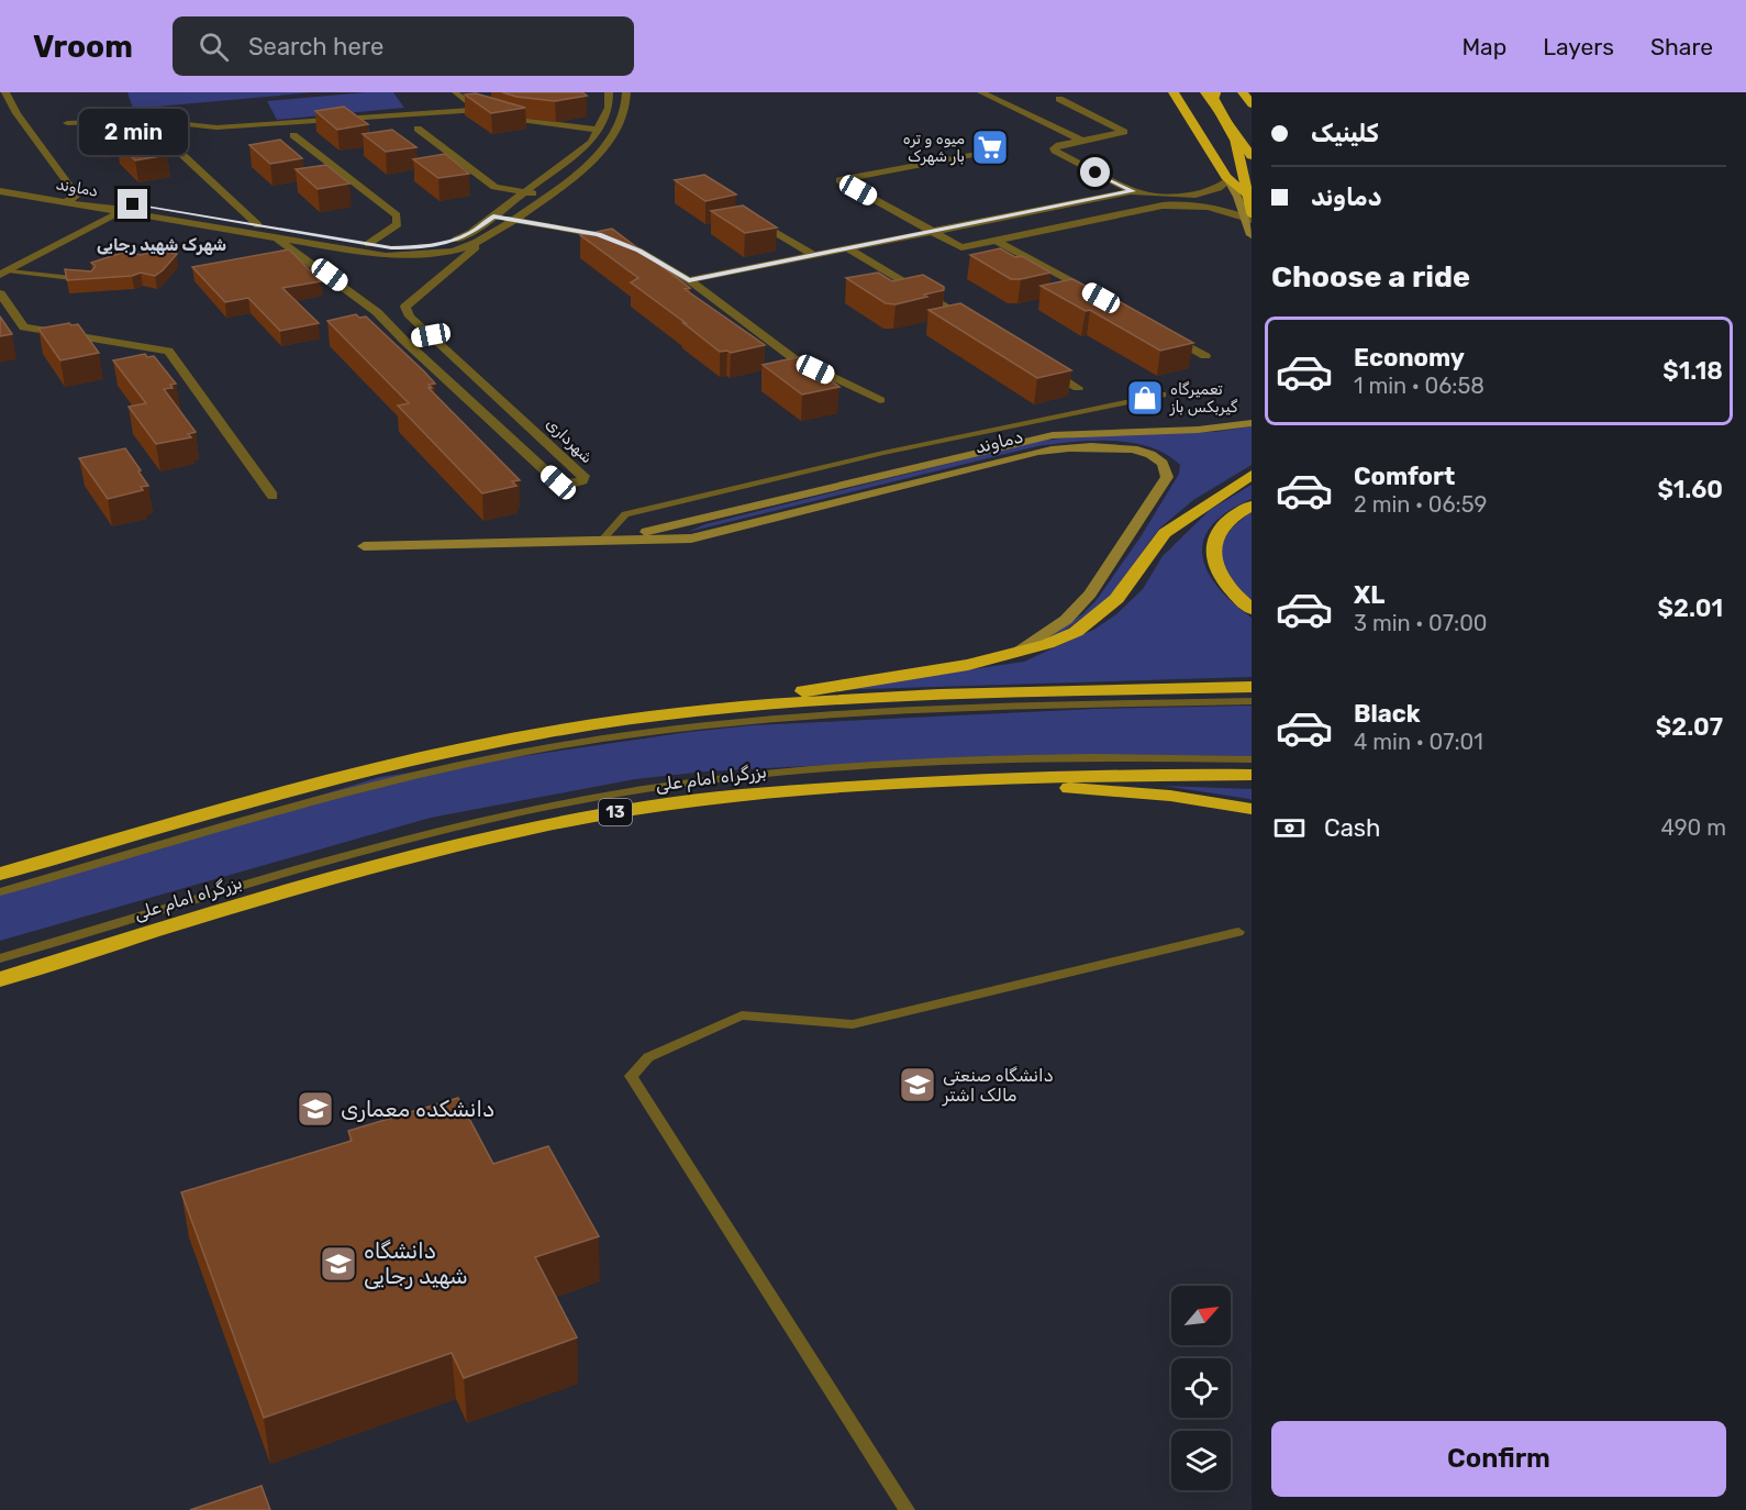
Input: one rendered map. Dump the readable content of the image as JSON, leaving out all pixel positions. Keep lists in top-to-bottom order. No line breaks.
{"streets":{"highway":["بزرگراه امام علی","13"],"main road":["دماوند"],"street":["شهرداری"]},"crossings":[["دماوند","شهرداری"]],"districts":["شهرک شهید رجایی"],"places":{"supermarket":["میوه و تره بار شهرک"],"shop":["تعمیرگاه گیربکس باز"],"school or university":["دانشگاه صنعتی مالک اشتر","دانشکده معماری","دانشگاه شهید رجایی"]},"north":"top right","page":{"header":"Vroom","search":"Search here","nav":["Map","Layers","Share"],"banner":["کلینیک","دماوند"],"bubble":"2 min","heading":"Choose a ride","list":[{"name":"Economy","note":"1 min · 06:58","value":"$1.18"},{"name":"Comfort","note":"2 min · 06:59","value":"$1.60"},{"name":"XL","note":"3 min · 07:00","value":"$2.01"},{"name":"Black","note":"4 min · 07:01","value":"$2.07"}],"pay":["Cash","490 m"],"buttons":"Confirm"}}
